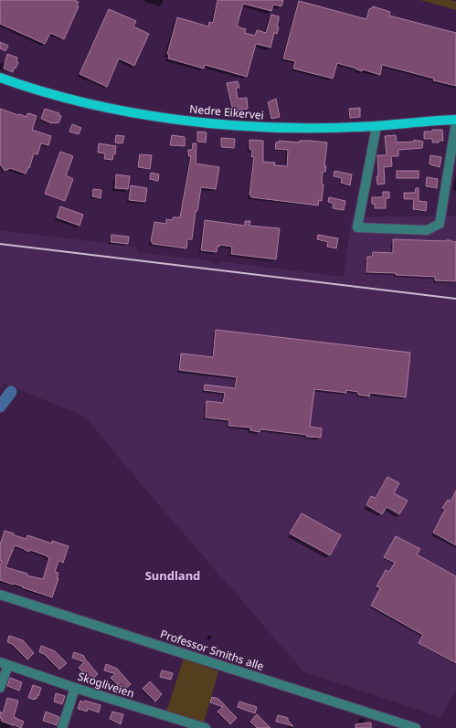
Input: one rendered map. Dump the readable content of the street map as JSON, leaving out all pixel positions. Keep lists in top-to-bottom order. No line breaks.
{"streets":{"main road":["Nedre Eikervei"],"street":["Professor Smiths alle","Skogliveien"]},"districts":["Sundland"]}
